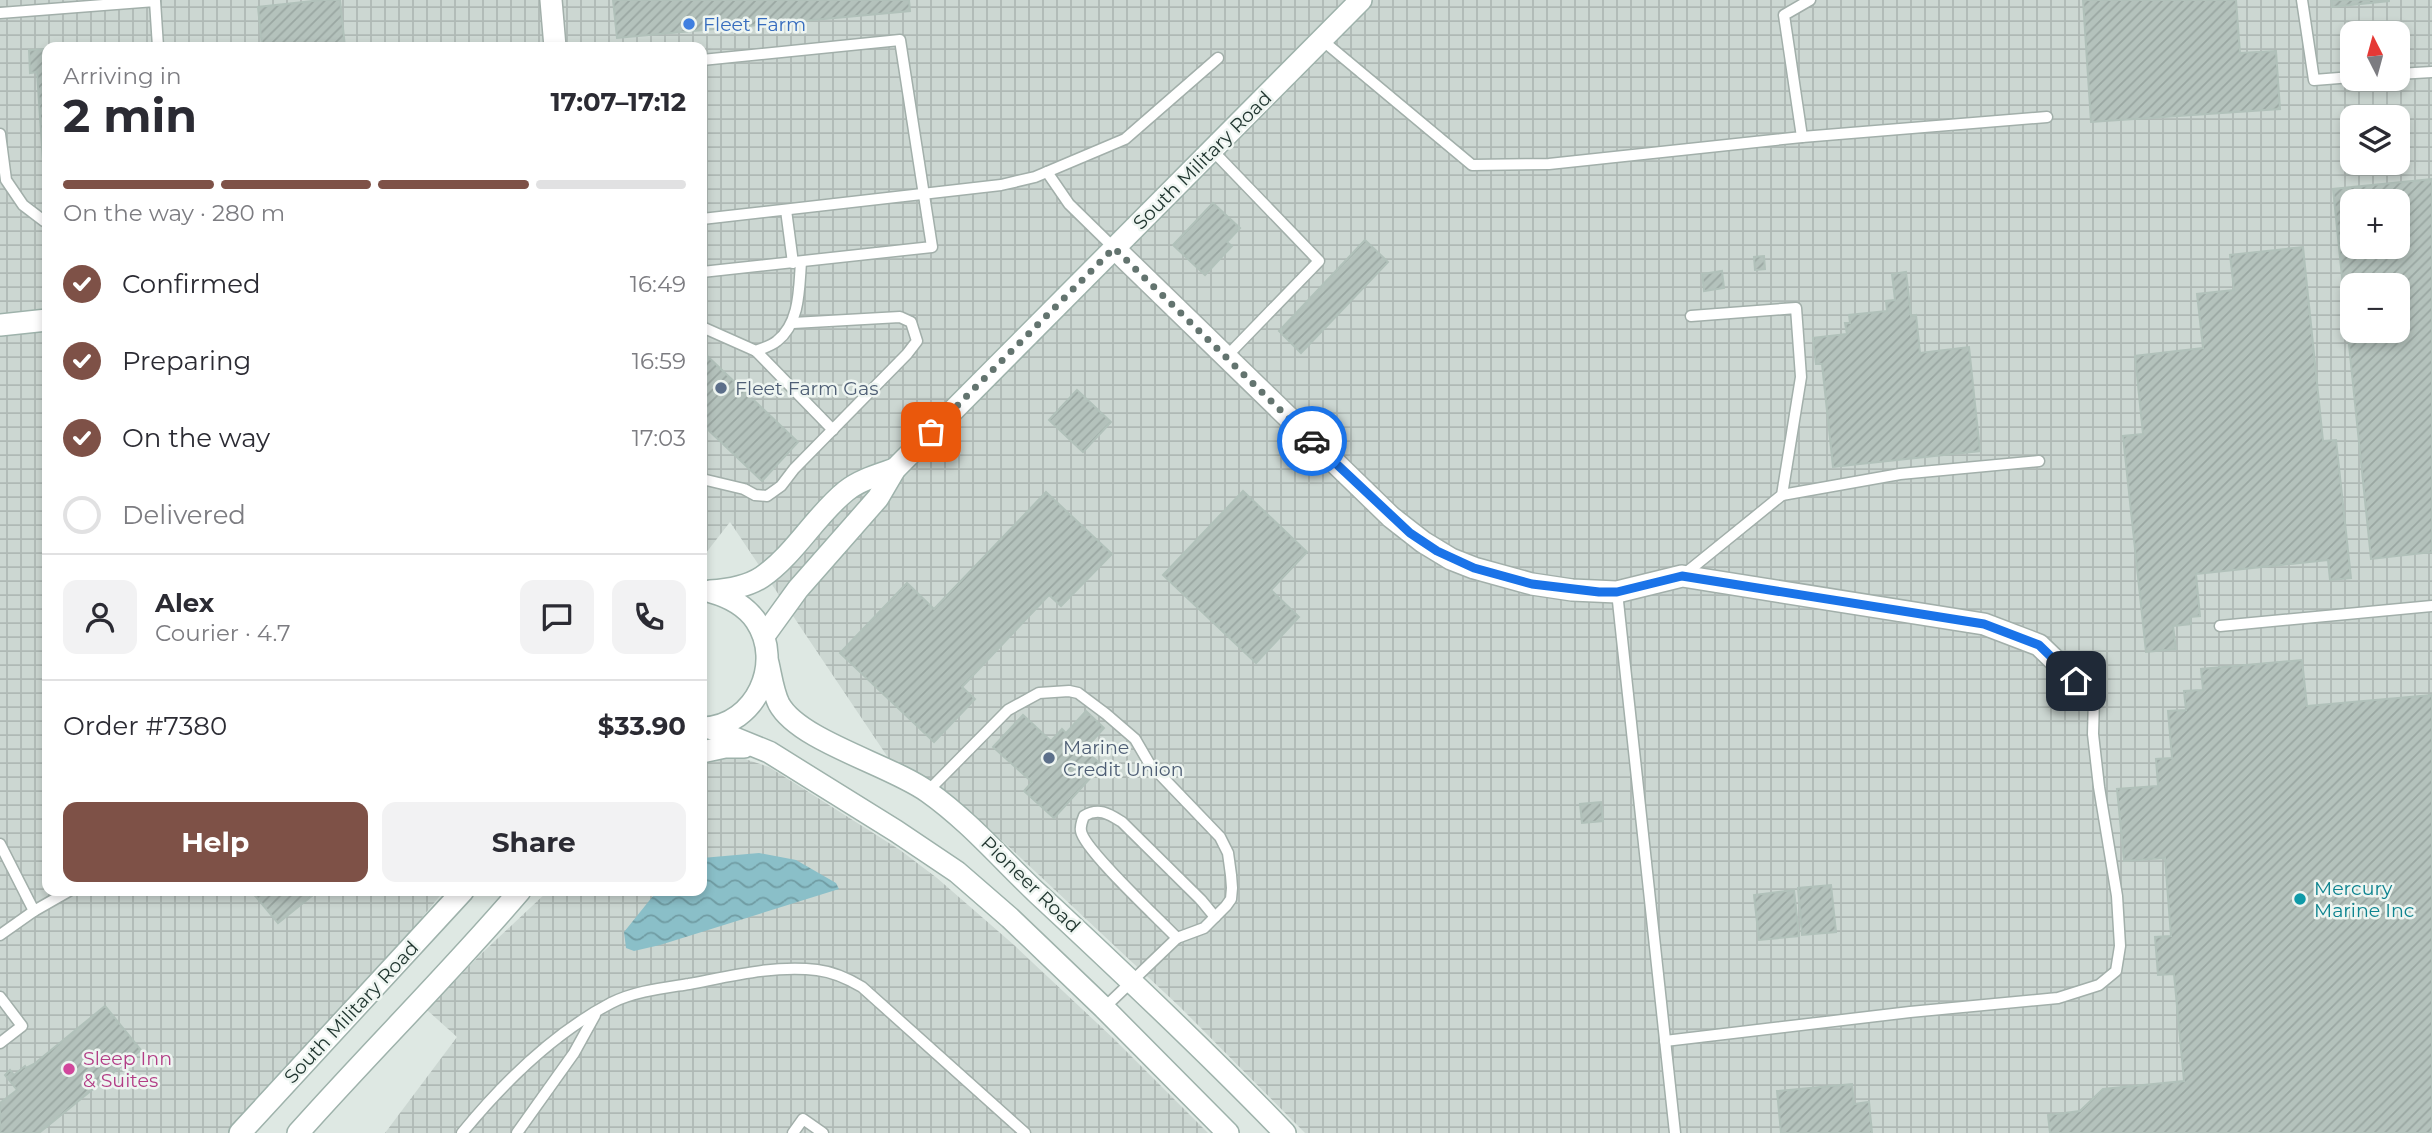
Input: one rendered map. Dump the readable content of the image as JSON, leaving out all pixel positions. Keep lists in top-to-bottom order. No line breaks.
{"streets":{"main road":["South Military Road","Pioneer Road"]},"crossings":[["South Military Road","Pioneer Road"]],"places":["Fleet Farm","Fleet Farm Gas","Marine Credit Union","Mercury Marine Inc","Sleep Inn & Suites"],"north":"top","page":{"map_buttons":["+","−"],"heading":["2 min","Arriving in","17:07–17:12"],"panel":["Alex","Courier · 4.7","Order #7380","$33.90"],"bar":"On the way · 280 m","list":[["Confirmed","16:49"],["Preparing","16:59"],["On the way","17:03"],"Delivered"],"buttons":["Help","Share"]}}
